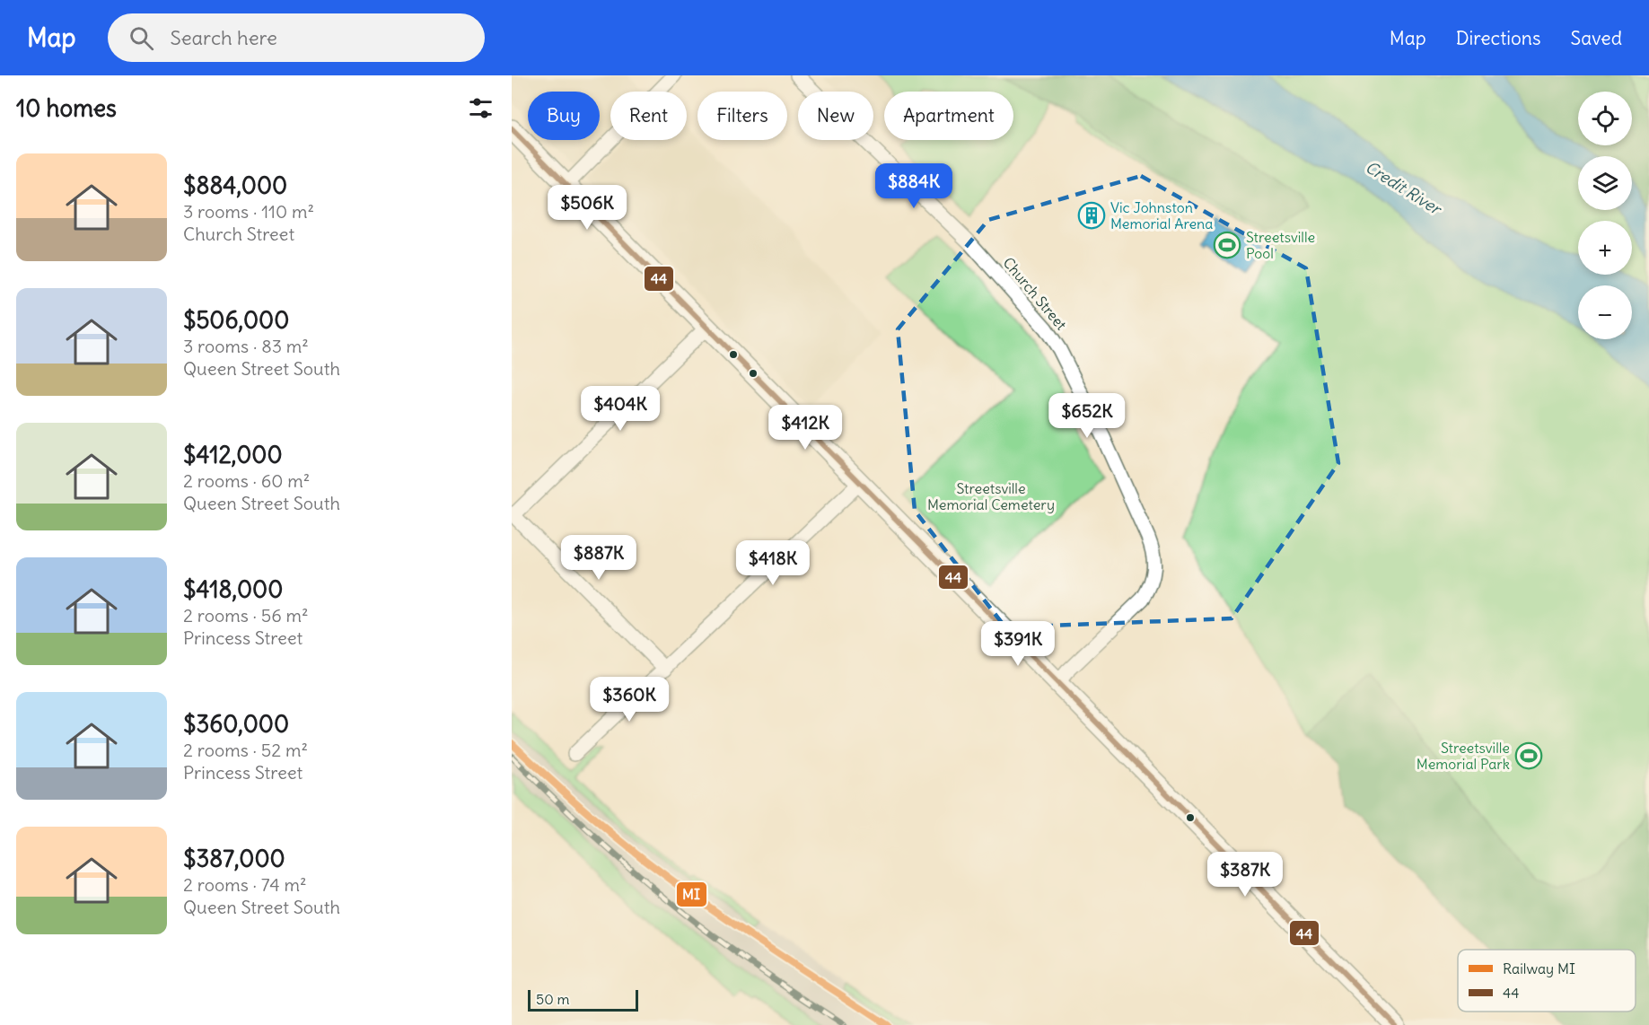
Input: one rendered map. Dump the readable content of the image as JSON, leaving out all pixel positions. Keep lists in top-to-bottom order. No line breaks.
{"streets":{"street":["Church Street"]},"water":["Credit River"],"parks":["Streetsville Memorial Cemetery"],"places":{"building":["Vic Johnston Memorial Arena"],"sports":["Streetsville Pool","Streetsville Memorial Park"]},"lines":["transit line 44","rail line MI"],"legend":["Railway MI","44"],"scale_bar":"50 m","page":{"header":"Map","search":"Search here","nav":["Map","Directions","Saved"],"heading":"10 homes","map_buttons":["+","−"],"chip":["Buy","Rent","Filters","New","Apartment"],"list":[{"name":"$884,000","note":"3 rooms · 110 m² · Church Street"},{"name":"$506,000","note":"3 rooms · 83 m² · Queen Street South"},{"name":"$412,000","note":"2 rooms · 60 m² · Queen Street South"},{"name":"$418,000","note":"2 rooms · 56 m² · Princess Street"},{"name":"$360,000","note":"2 rooms · 52 m² · Princess Street"},{"name":"$387,000","note":"2 rooms · 74 m² · Queen Street South"}],"price":["$884K","$506K","$404K","$652K","$412K","$887K","$418K","$391K","$360K","$387K"],"scale":"50 m"}}
